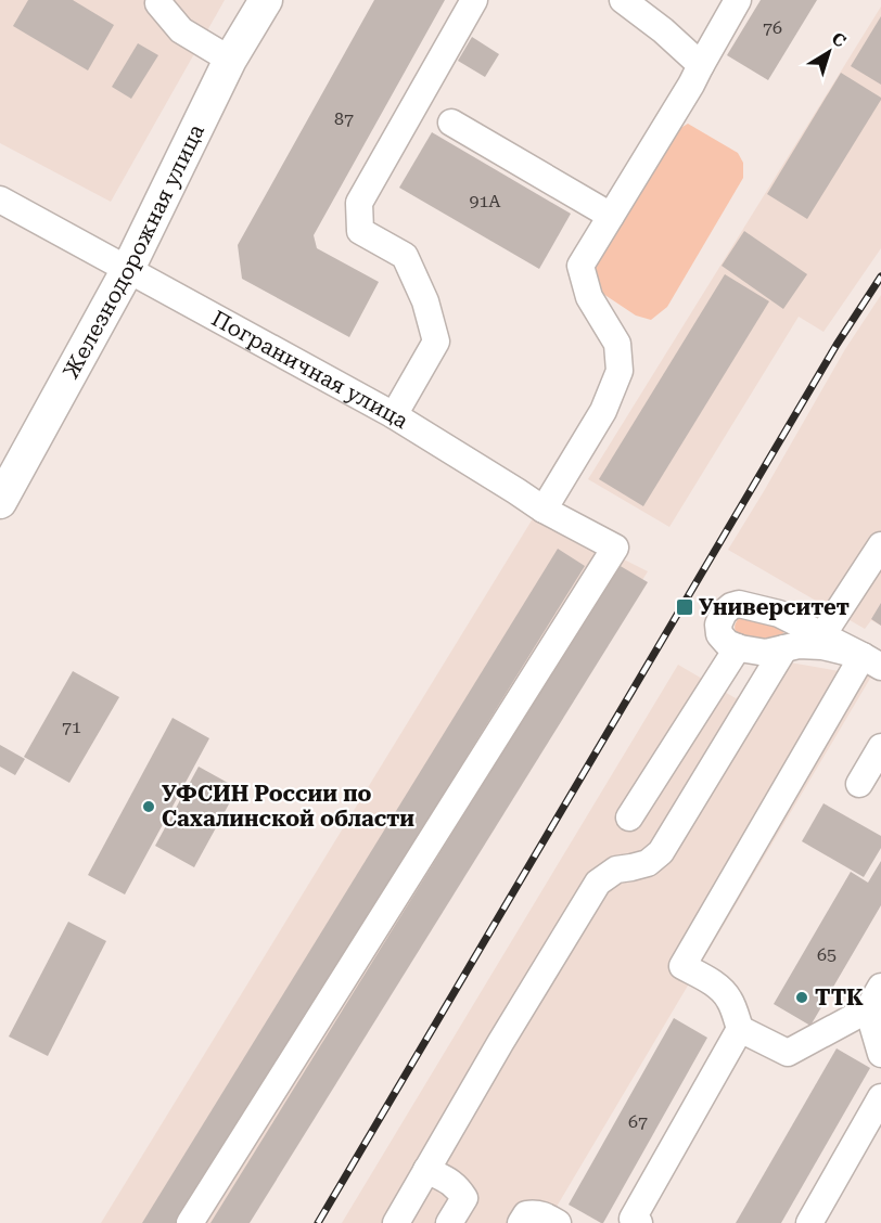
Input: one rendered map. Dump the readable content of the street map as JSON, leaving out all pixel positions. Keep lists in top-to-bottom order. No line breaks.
{"streets":{"main road":["Железнодорожная улица"],"street":["Пограничная улица"]},"crossings":[["Железнодорожная улица","Пограничная улица"]],"places":{"transit":["Университет"],"other":["УФСИН России по Сахалинской области","ТТК"]},"house_numbers":["76","87","91А","71","65","67"],"north":"top right"}
